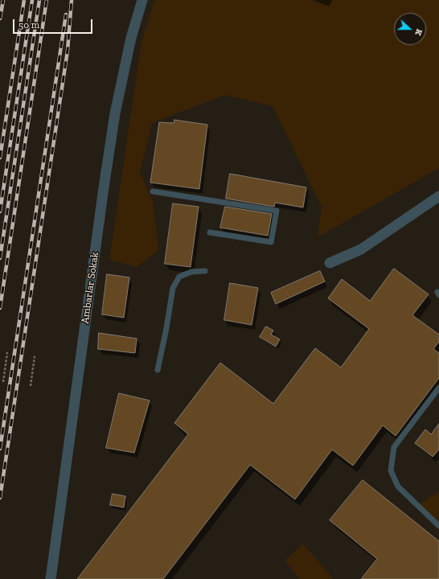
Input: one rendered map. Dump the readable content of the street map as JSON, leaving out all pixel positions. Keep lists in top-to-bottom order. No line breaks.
{"streets":{"street":["Ambarlar Sokak"]},"scale_bar":"50 m","north":"right"}
